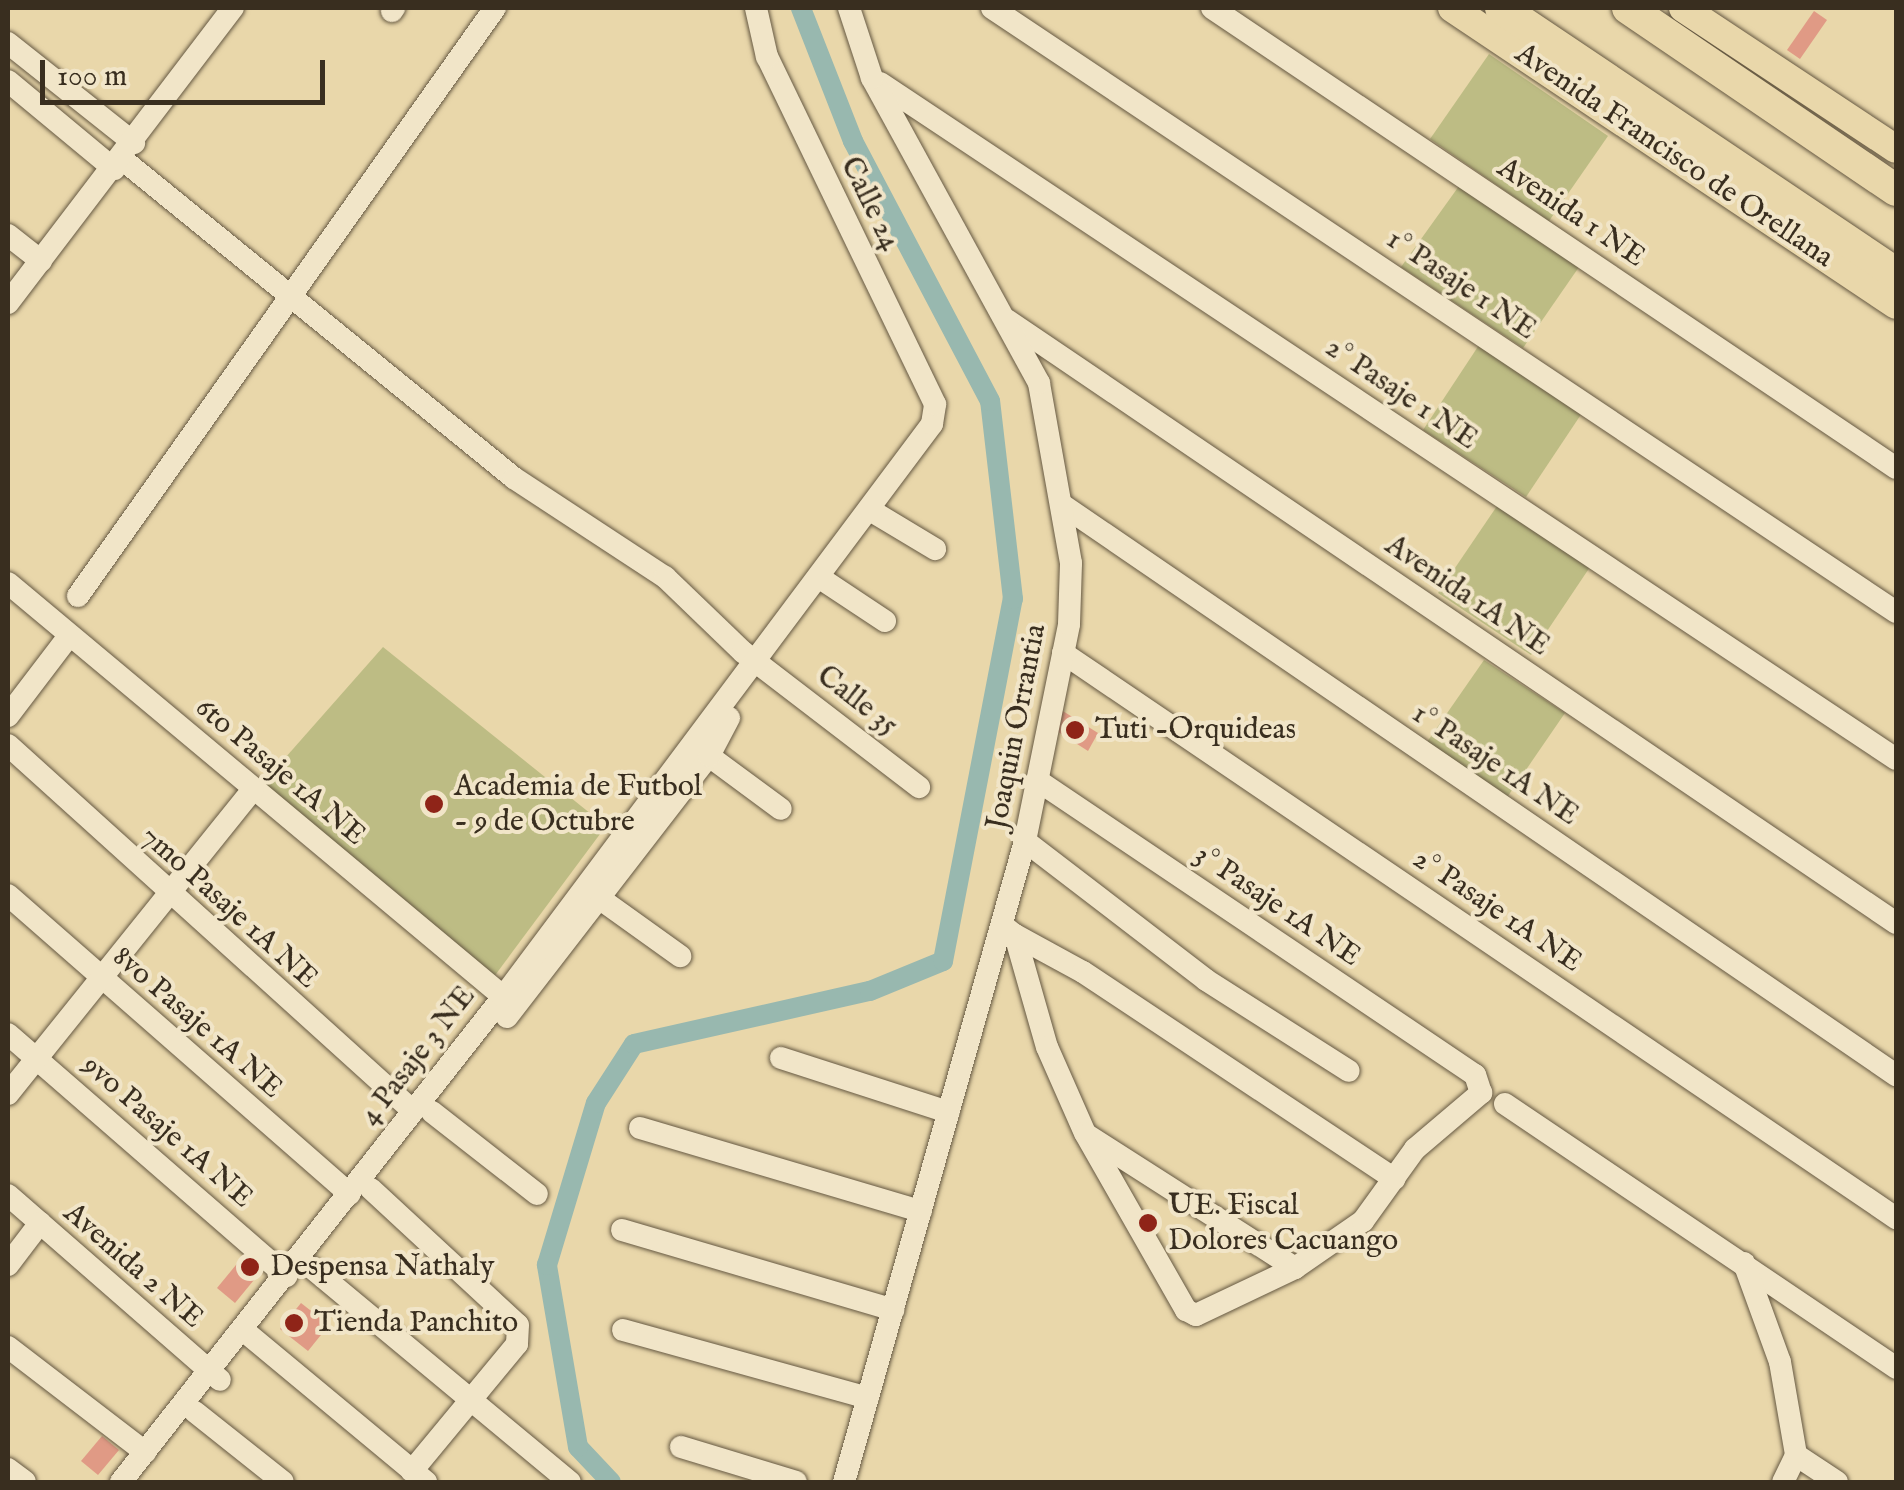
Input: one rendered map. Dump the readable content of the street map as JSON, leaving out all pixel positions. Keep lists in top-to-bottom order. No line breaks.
{"streets":{"highway":["Avenida Francisco de Orellana"],"street":["Calle 24","Avenida 1 NE","1° Pasaje 1 NE","2° Pasaje 1 NE","Avenida 1A NE","Calle 35","Joaquin Orrantia","1° Pasaje 1A NE","6to Pasaje 1A NE","3° Pasaje 1A NE","7mo Pasaje 1A NE","2° Pasaje 1A NE","8vo Pasaje 1A NE","4 Pasaje 3 NE","9vo Pasaje 1A NE","Avenida 2 NE"]},"crossings":[["Calle 24","4 Pasaje 3 NE"],["2° Pasaje 1 NE","Joaquin Orrantia"],["Avenida 1A NE","Joaquin Orrantia"],["Calle 35","4 Pasaje 3 NE"],["Joaquin Orrantia","1° Pasaje 1A NE"],["Joaquin Orrantia","3° Pasaje 1A NE"],["Joaquin Orrantia","2° Pasaje 1A NE"],["6to Pasaje 1A NE","4 Pasaje 3 NE"],["7mo Pasaje 1A NE","4 Pasaje 3 NE"],["8vo Pasaje 1A NE","4 Pasaje 3 NE"],["4 Pasaje 3 NE","9vo Pasaje 1A NE"],["4 Pasaje 3 NE","Avenida 2 NE"]],"places":["Tuti -Orquideas","Academia de Futbol - 9 de Octubre","UE. Fiscal Dolores Cacuango","Despensa Nathaly","Tienda Panchito"],"scale_bar":"100 m"}
